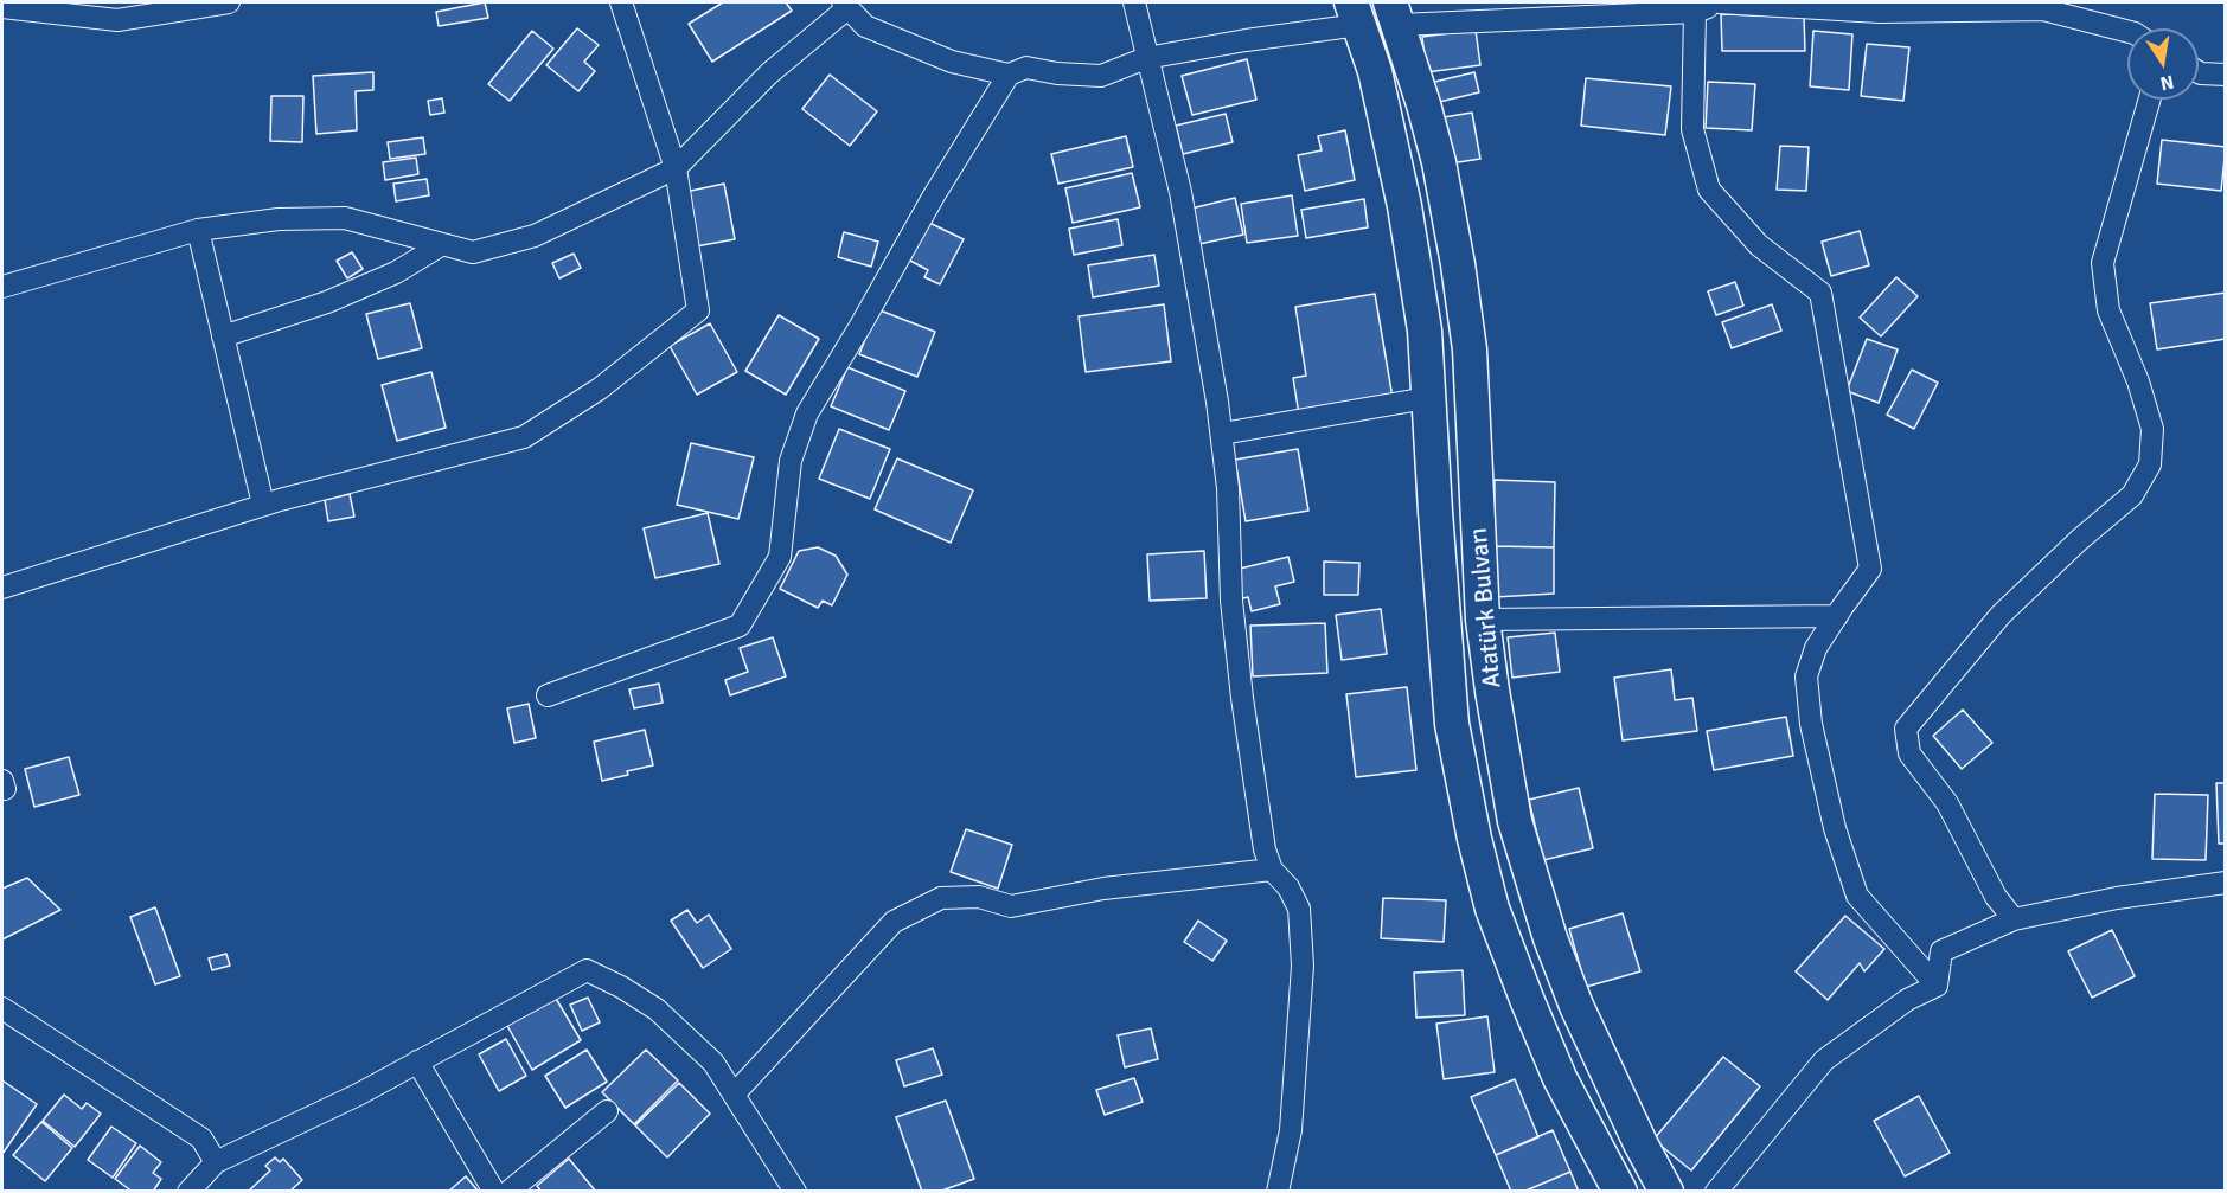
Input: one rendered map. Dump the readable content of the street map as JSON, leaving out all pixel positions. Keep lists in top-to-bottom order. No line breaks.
{"streets":{"highway":["Atatürk Bulvarı"]},"north":"bottom"}
